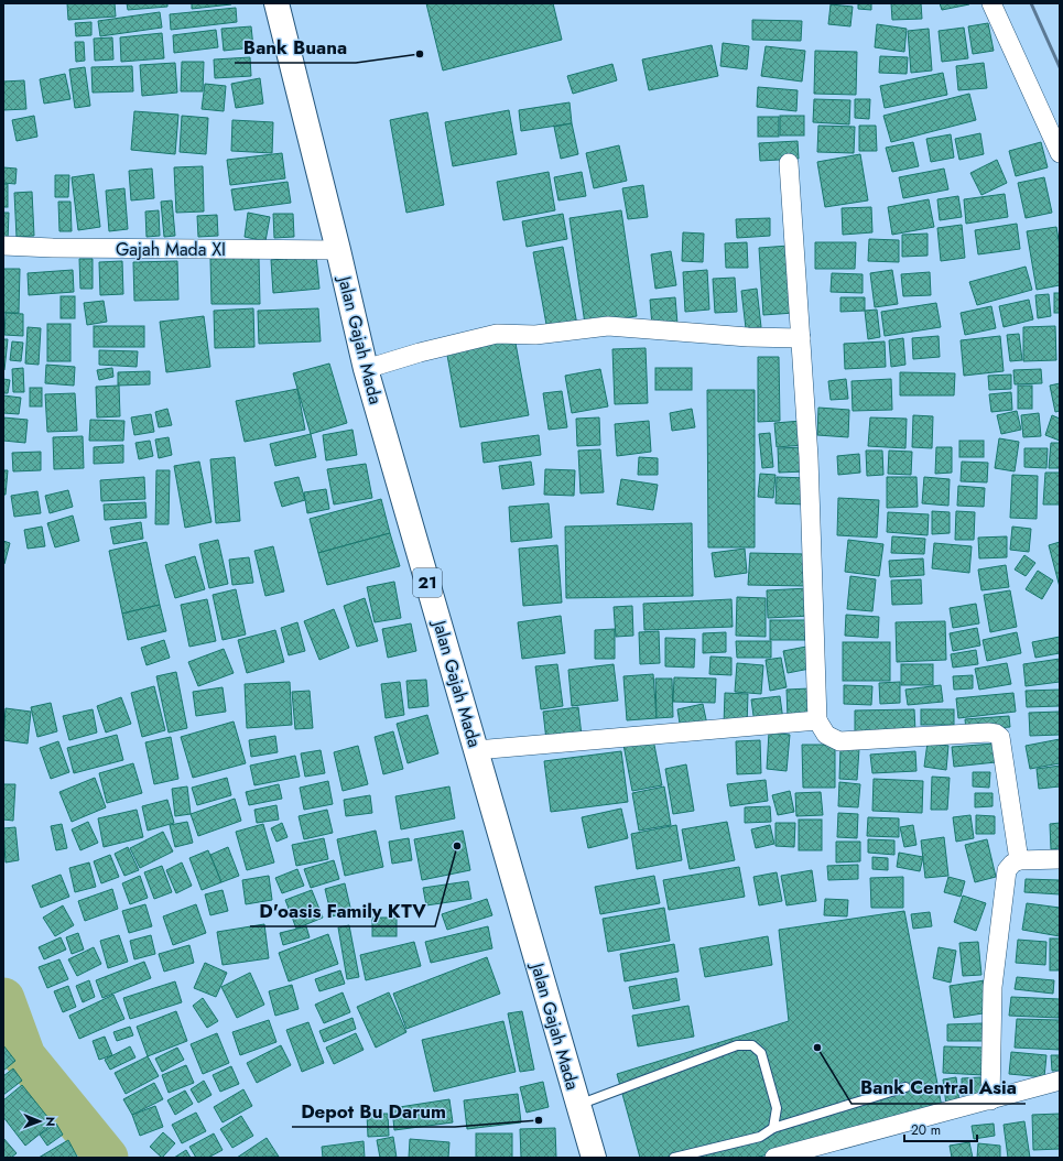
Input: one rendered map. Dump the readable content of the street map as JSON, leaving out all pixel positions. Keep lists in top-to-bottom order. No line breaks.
{"streets":{"highway":["Jalan Gajah Mada","21"],"street":["Gajah Mada XI"]},"crossings":[["Gajah Mada XI","Jalan Gajah Mada"]],"places":["Bank Buana","D'oasis Family KTV","Bank Central Asia","Depot Bu Darum"],"scale_bar":"20 m","north":"right"}
